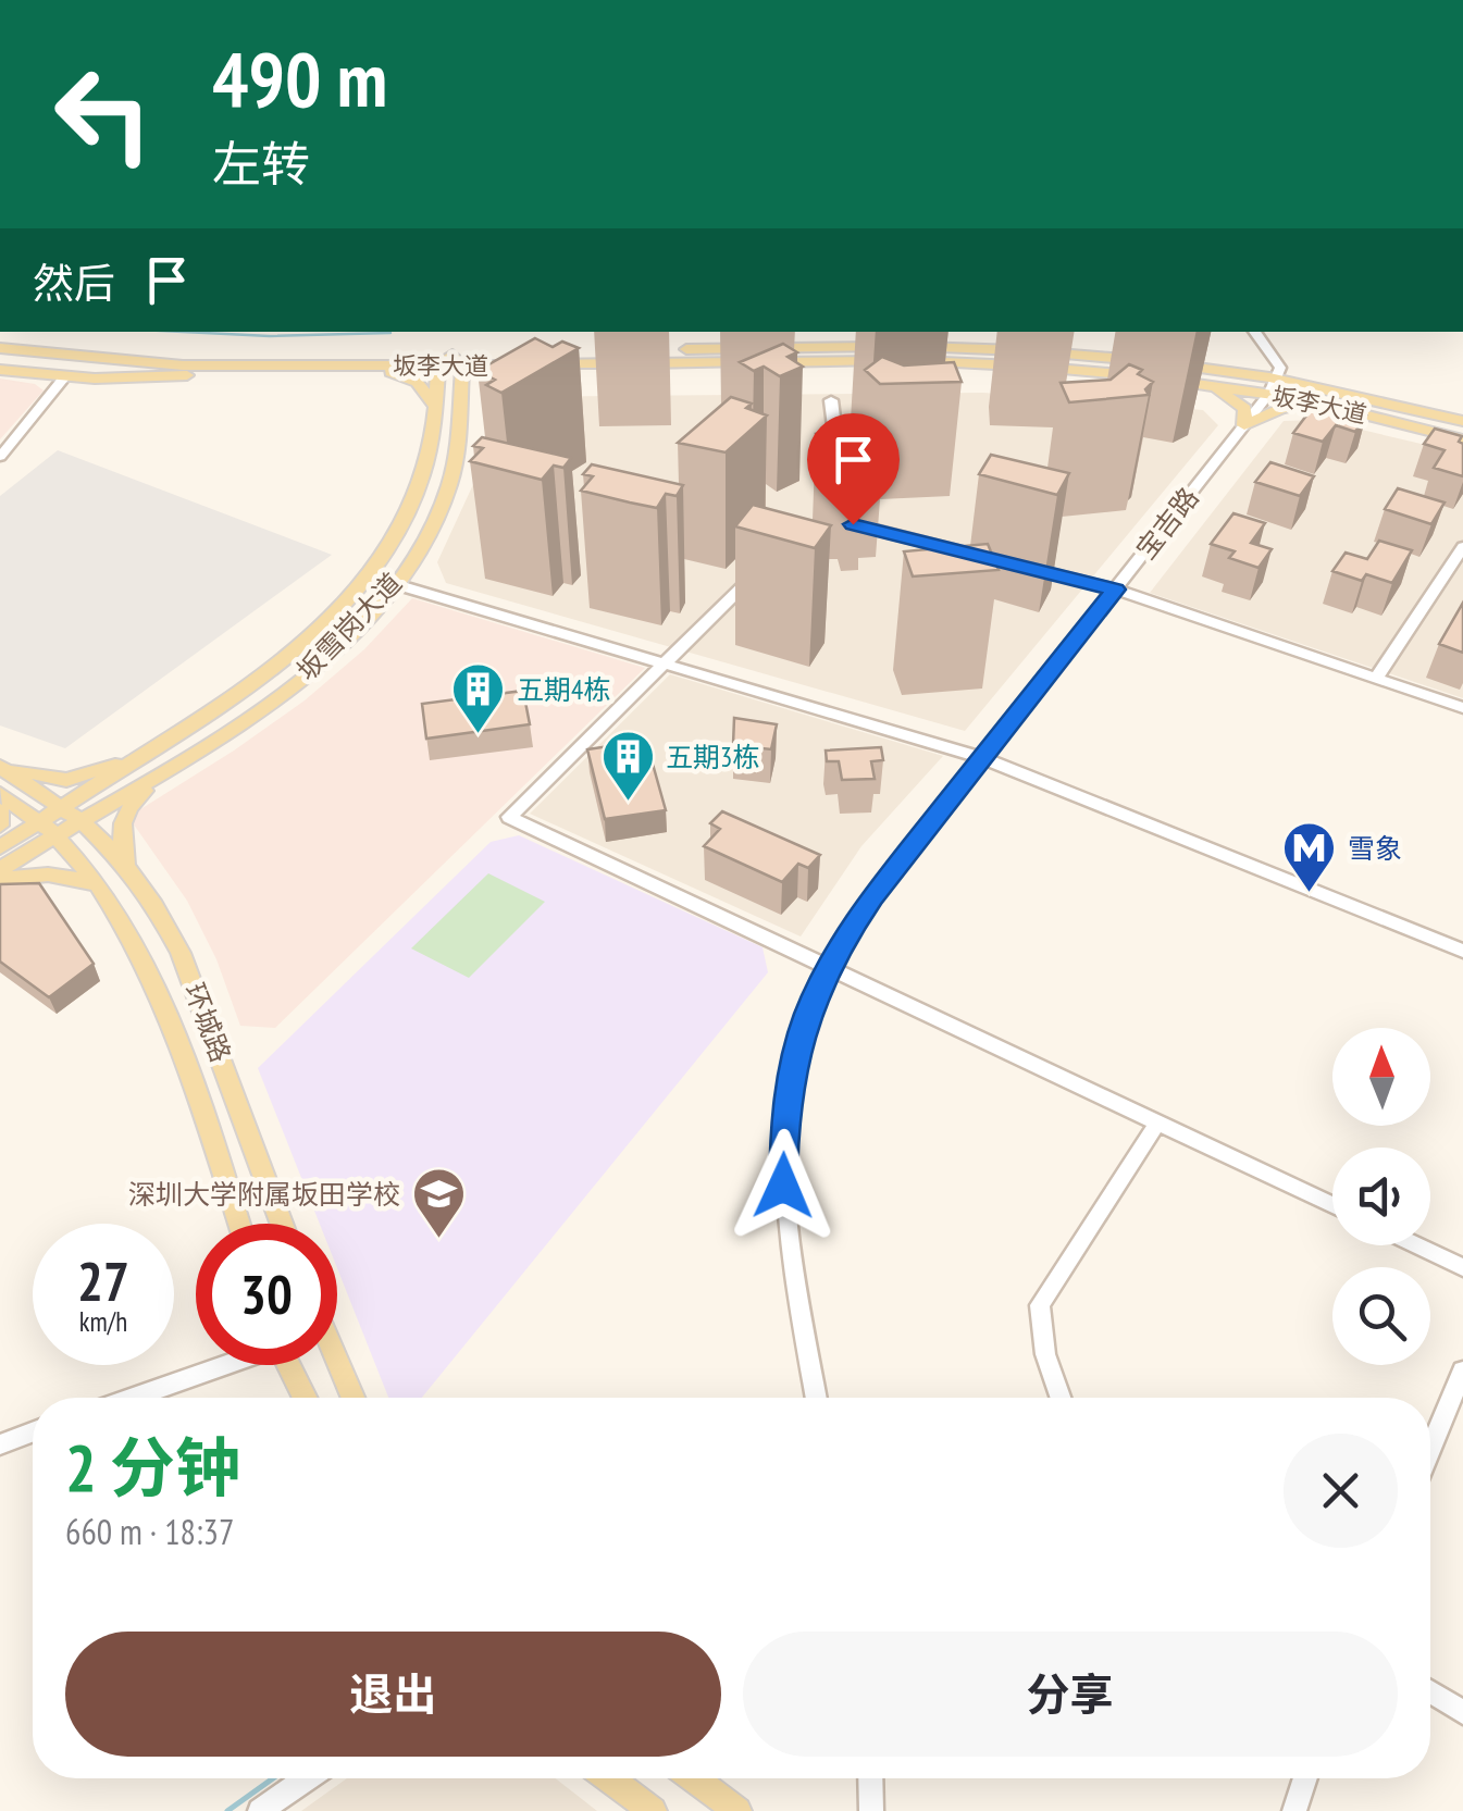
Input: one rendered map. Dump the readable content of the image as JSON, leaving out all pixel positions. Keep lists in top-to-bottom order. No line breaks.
{"streets":{"main road":["坂李大道","坂雪岗大道","环城路"],"street":["宝吉路"]},"crossings":[["坂李大道","宝吉路"],["坂李大道","坂雪岗大道"],["坂雪岗大道","环城路"]],"places":{"building":["五期4栋","五期3栋"],"metro station":["雪象"],"school or university":["深圳大学附属坂田学校"]},"north":"top","page":{"turn":["490 m","左转"],"then":"然后","speed":"27 km/h","limit":"30","heading":["2 分钟","660 m · 18:37"],"buttons":["退出","分享"]}}
